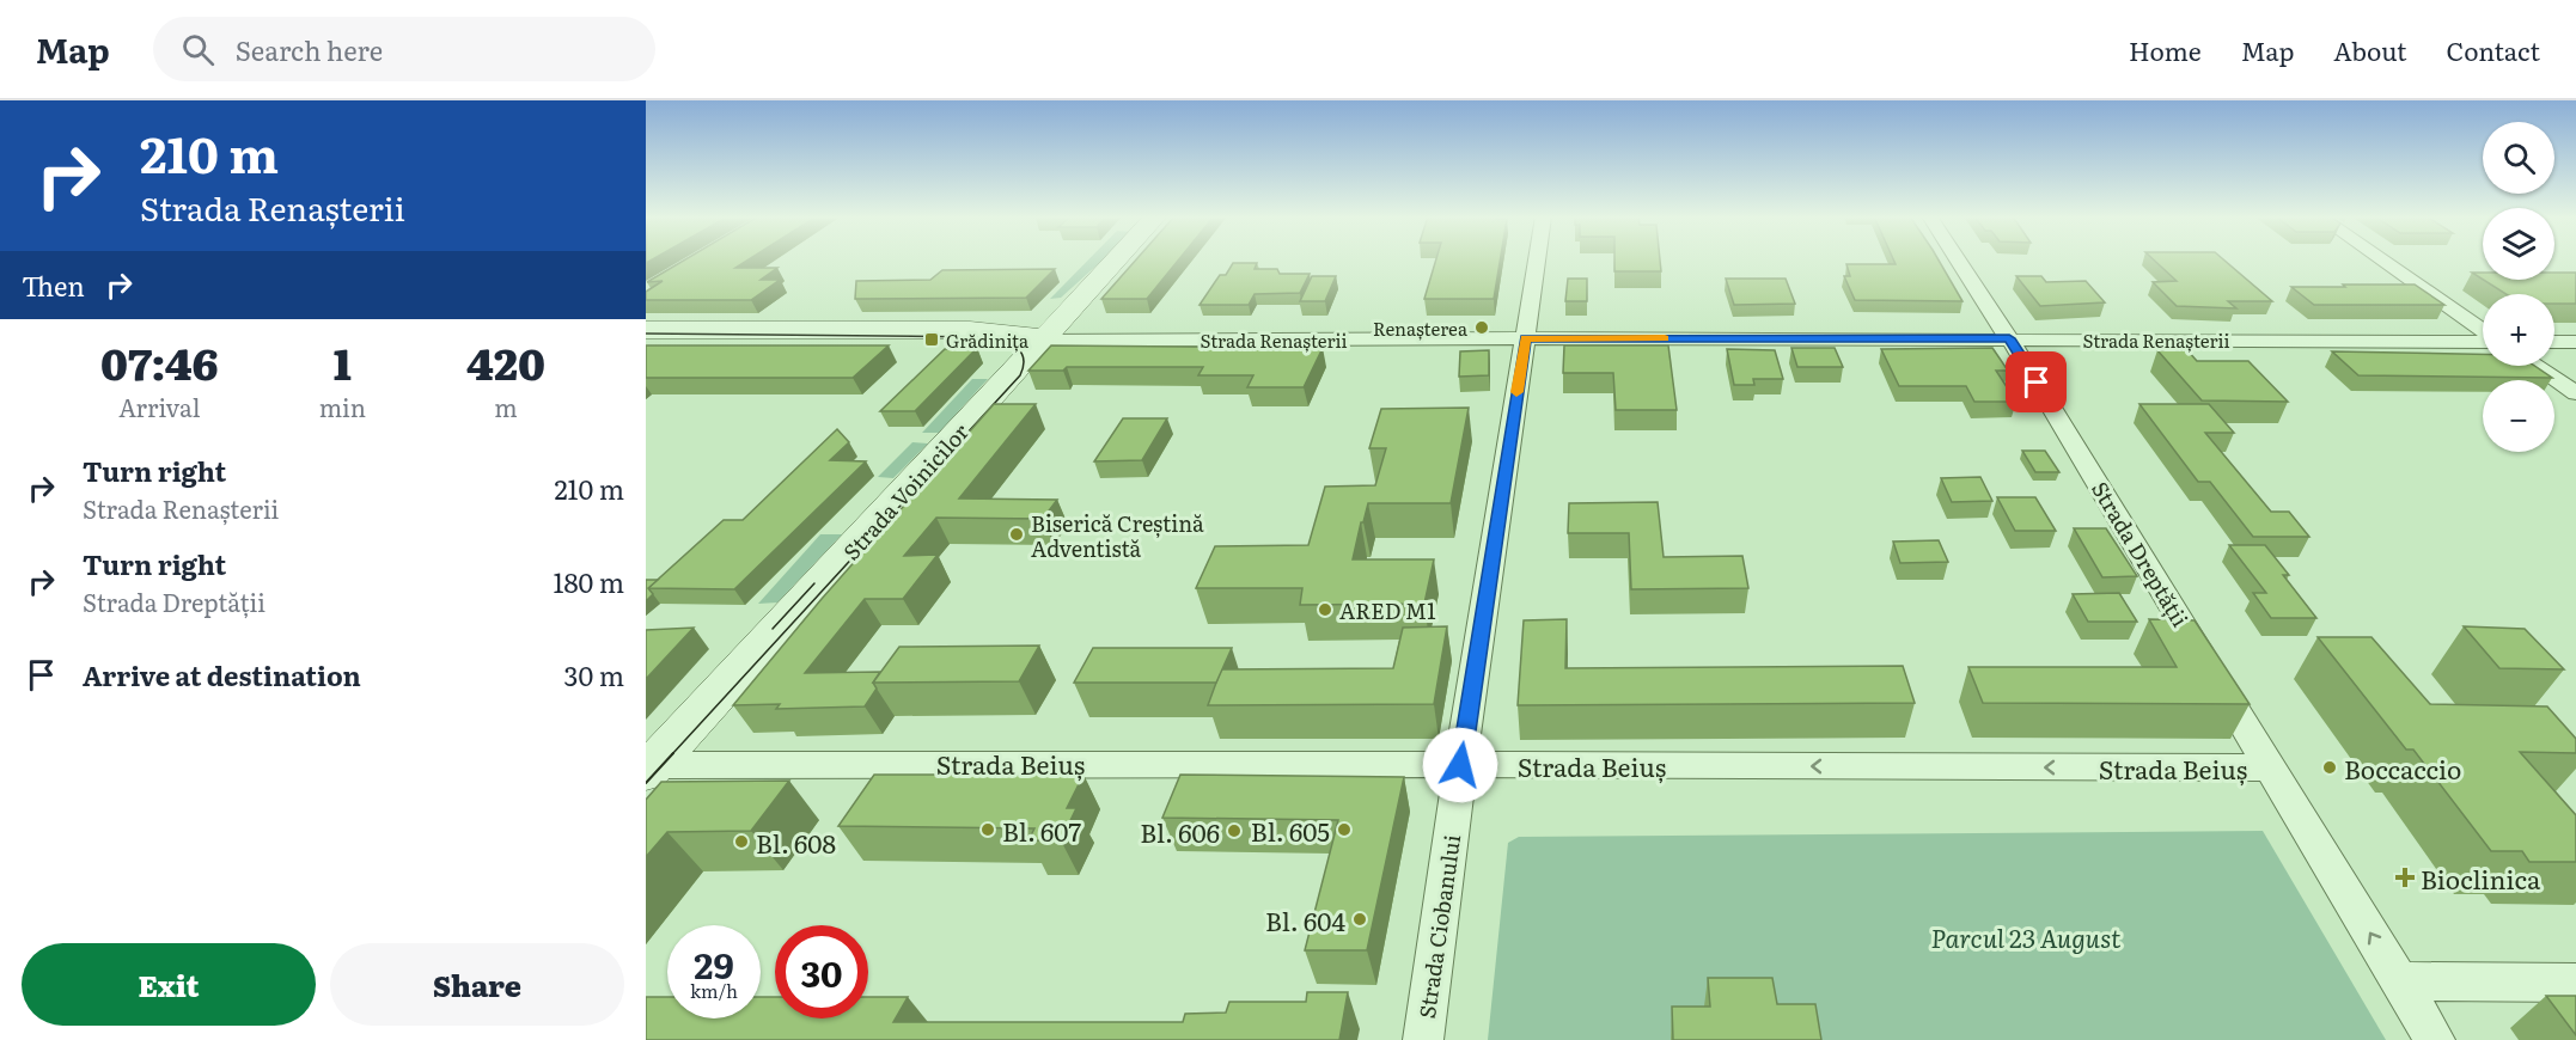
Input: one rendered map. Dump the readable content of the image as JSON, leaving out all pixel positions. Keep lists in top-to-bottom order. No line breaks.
{"streets":{"street":["Strada Renașterii","Strada Voinicilor","Strada Dreptății","Strada Beiuș","Strada Ciobanului"]},"crossings":[["Strada Renașterii","Strada Voinicilor"],["Strada Renașterii","Strada Dreptății"],["Strada Renașterii","Strada Ciobanului"],["Strada Voinicilor","Strada Beiuș"],["Strada Dreptății","Strada Beiuș"],["Strada Beiuș","Strada Ciobanului"]],"one_way":["Strada Beiuș"],"parks":["Parcul 23 August"],"places":{"other":["Renașterea","Biserică Creștină Adventistă","ARED M1","Boccaccio","Bl. 607","Bl. 605","Bl. 606","Bl. 608","Bl. 604"],"transit":["Grădinița"],"health":["Bioclinica"]},"page":{"header":"Map","search":"Search here","nav":["Home","Map","About","Contact"],"turn":["210 m","Strada Renașterii"],"map_buttons":["+","−"],"then":"Then","eta":["07:46","Arrival","1","min","420","m"],"list":[{"name":"Turn right","note":"Strada Renașterii","value":"210 m"},{"name":"Turn right","note":"Strada Dreptății","value":"180 m"},{"name":"Arrive at destination","value":"30 m"}],"speed":"29 km/h","limit":"30","buttons":["Exit","Share"]}}
